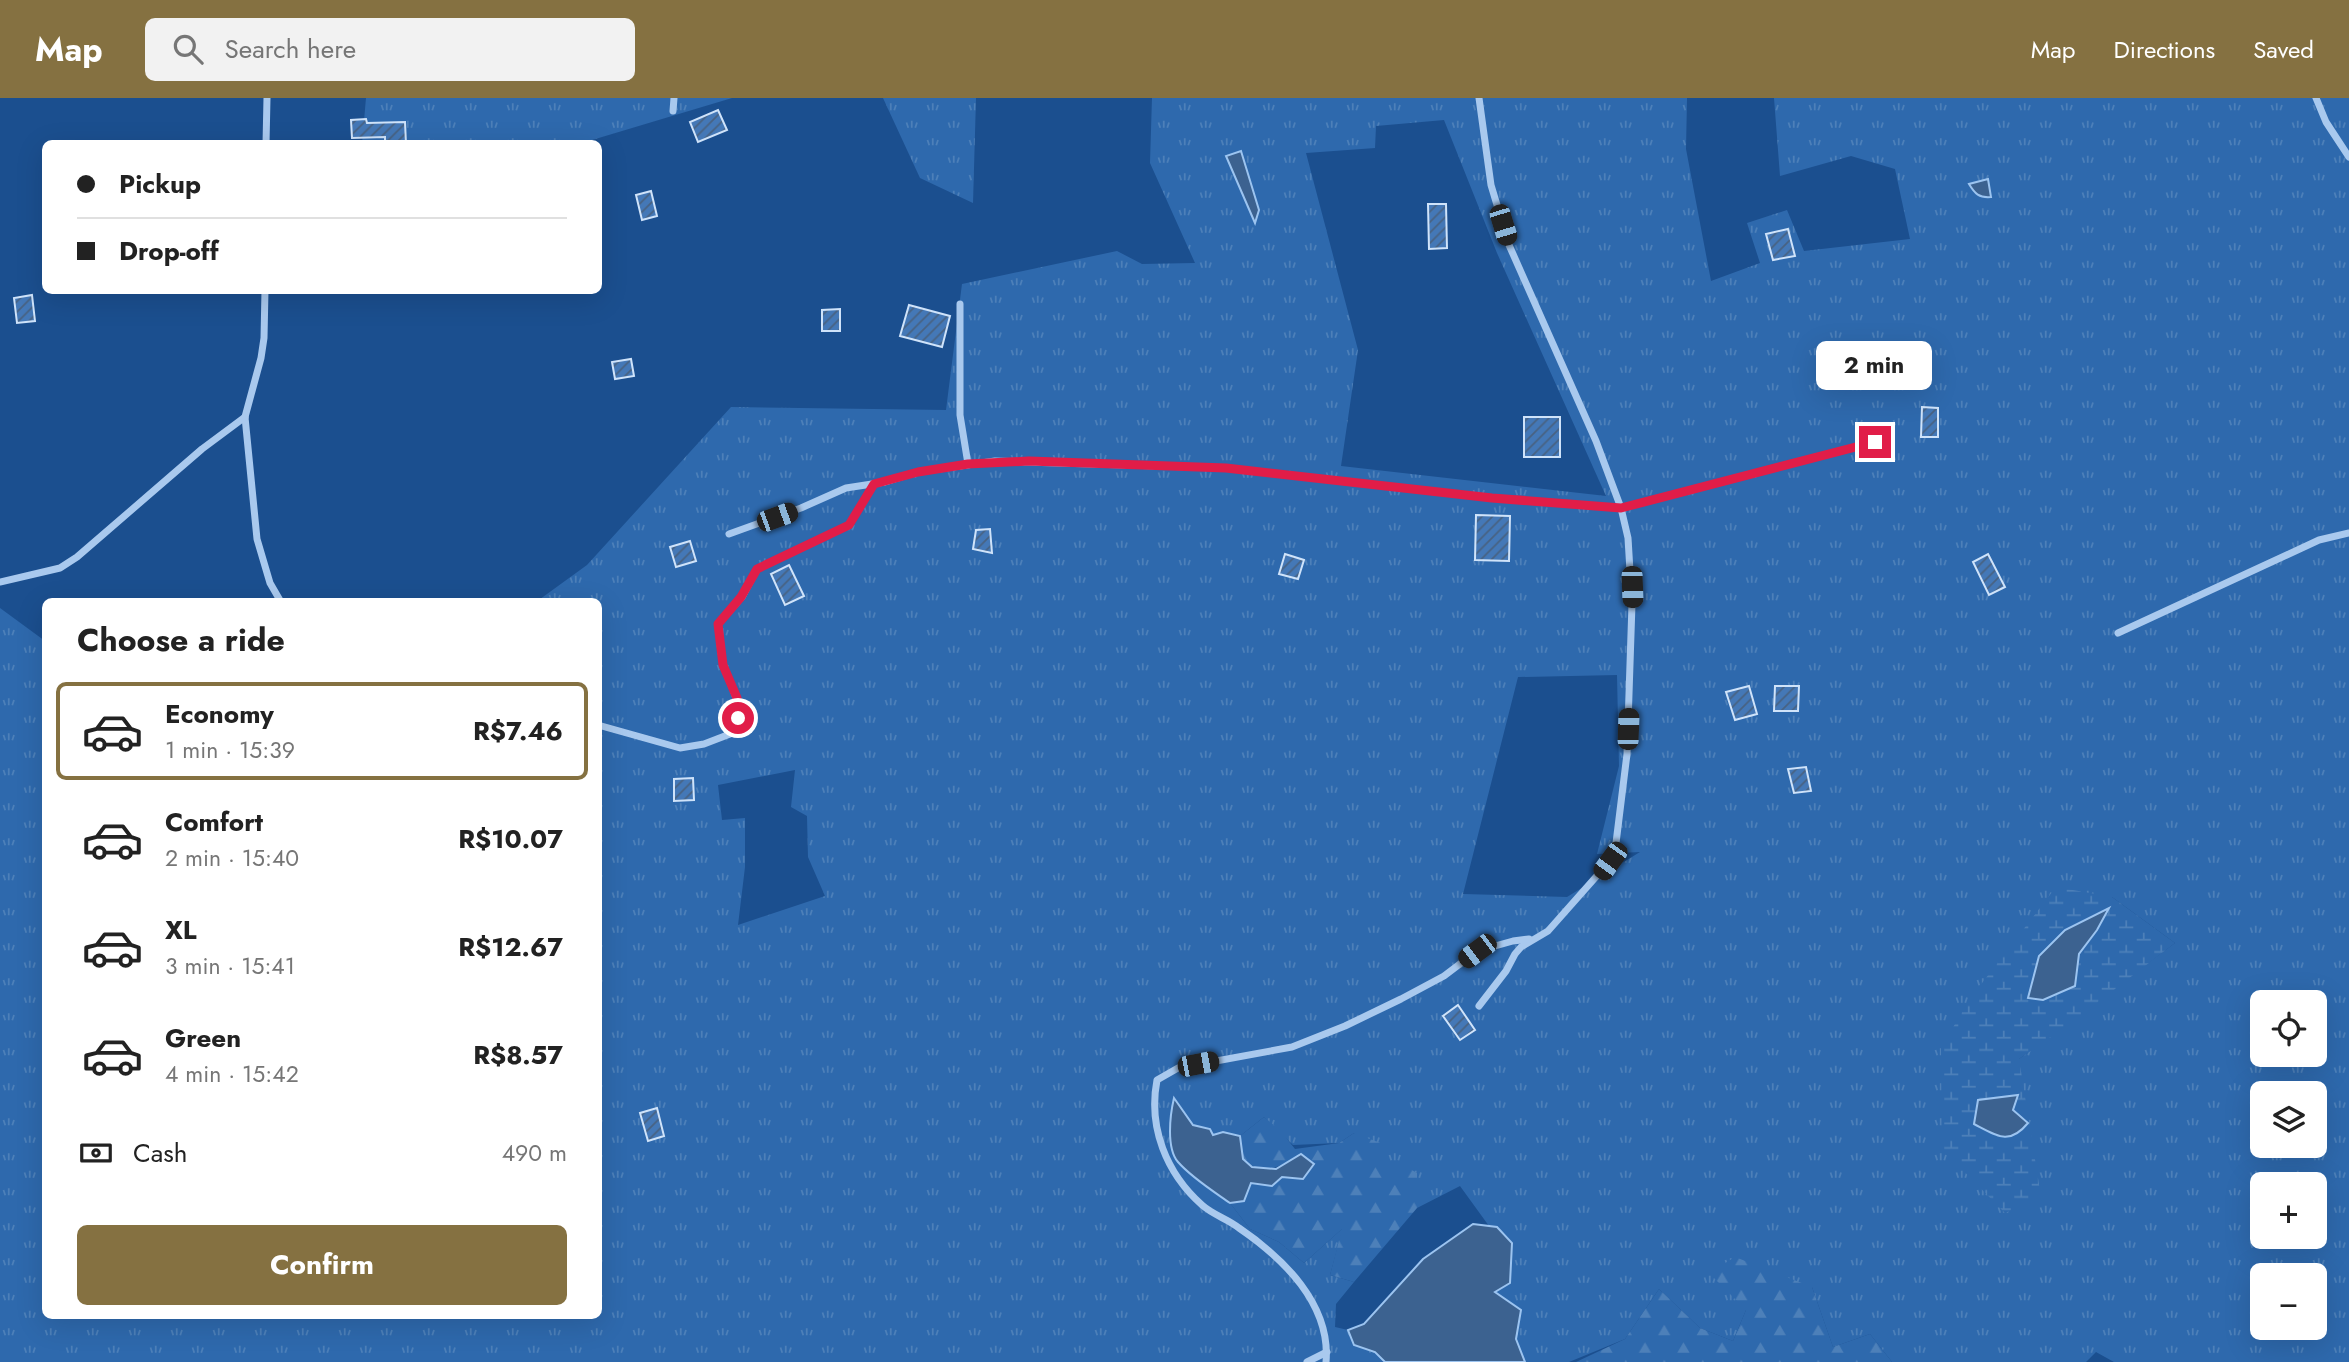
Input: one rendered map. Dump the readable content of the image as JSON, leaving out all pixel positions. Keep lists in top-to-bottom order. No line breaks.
{"page":{"header":"Map","search":"Search here","nav":["Map","Directions","Saved"],"banner":["Pickup","Drop-off"],"bubble":"2 min","heading":"Choose a ride","list":[{"name":"Economy","note":"1 min · 15:39","value":"R$7.46"},{"name":"Comfort","note":"2 min · 15:40","value":"R$10.07"},{"name":"XL","note":"3 min · 15:41","value":"R$12.67"},{"name":"Green","note":"4 min · 15:42","value":"R$8.57"}],"map_buttons":["+","−"],"pay":["Cash","490 m"],"buttons":"Confirm"}}
